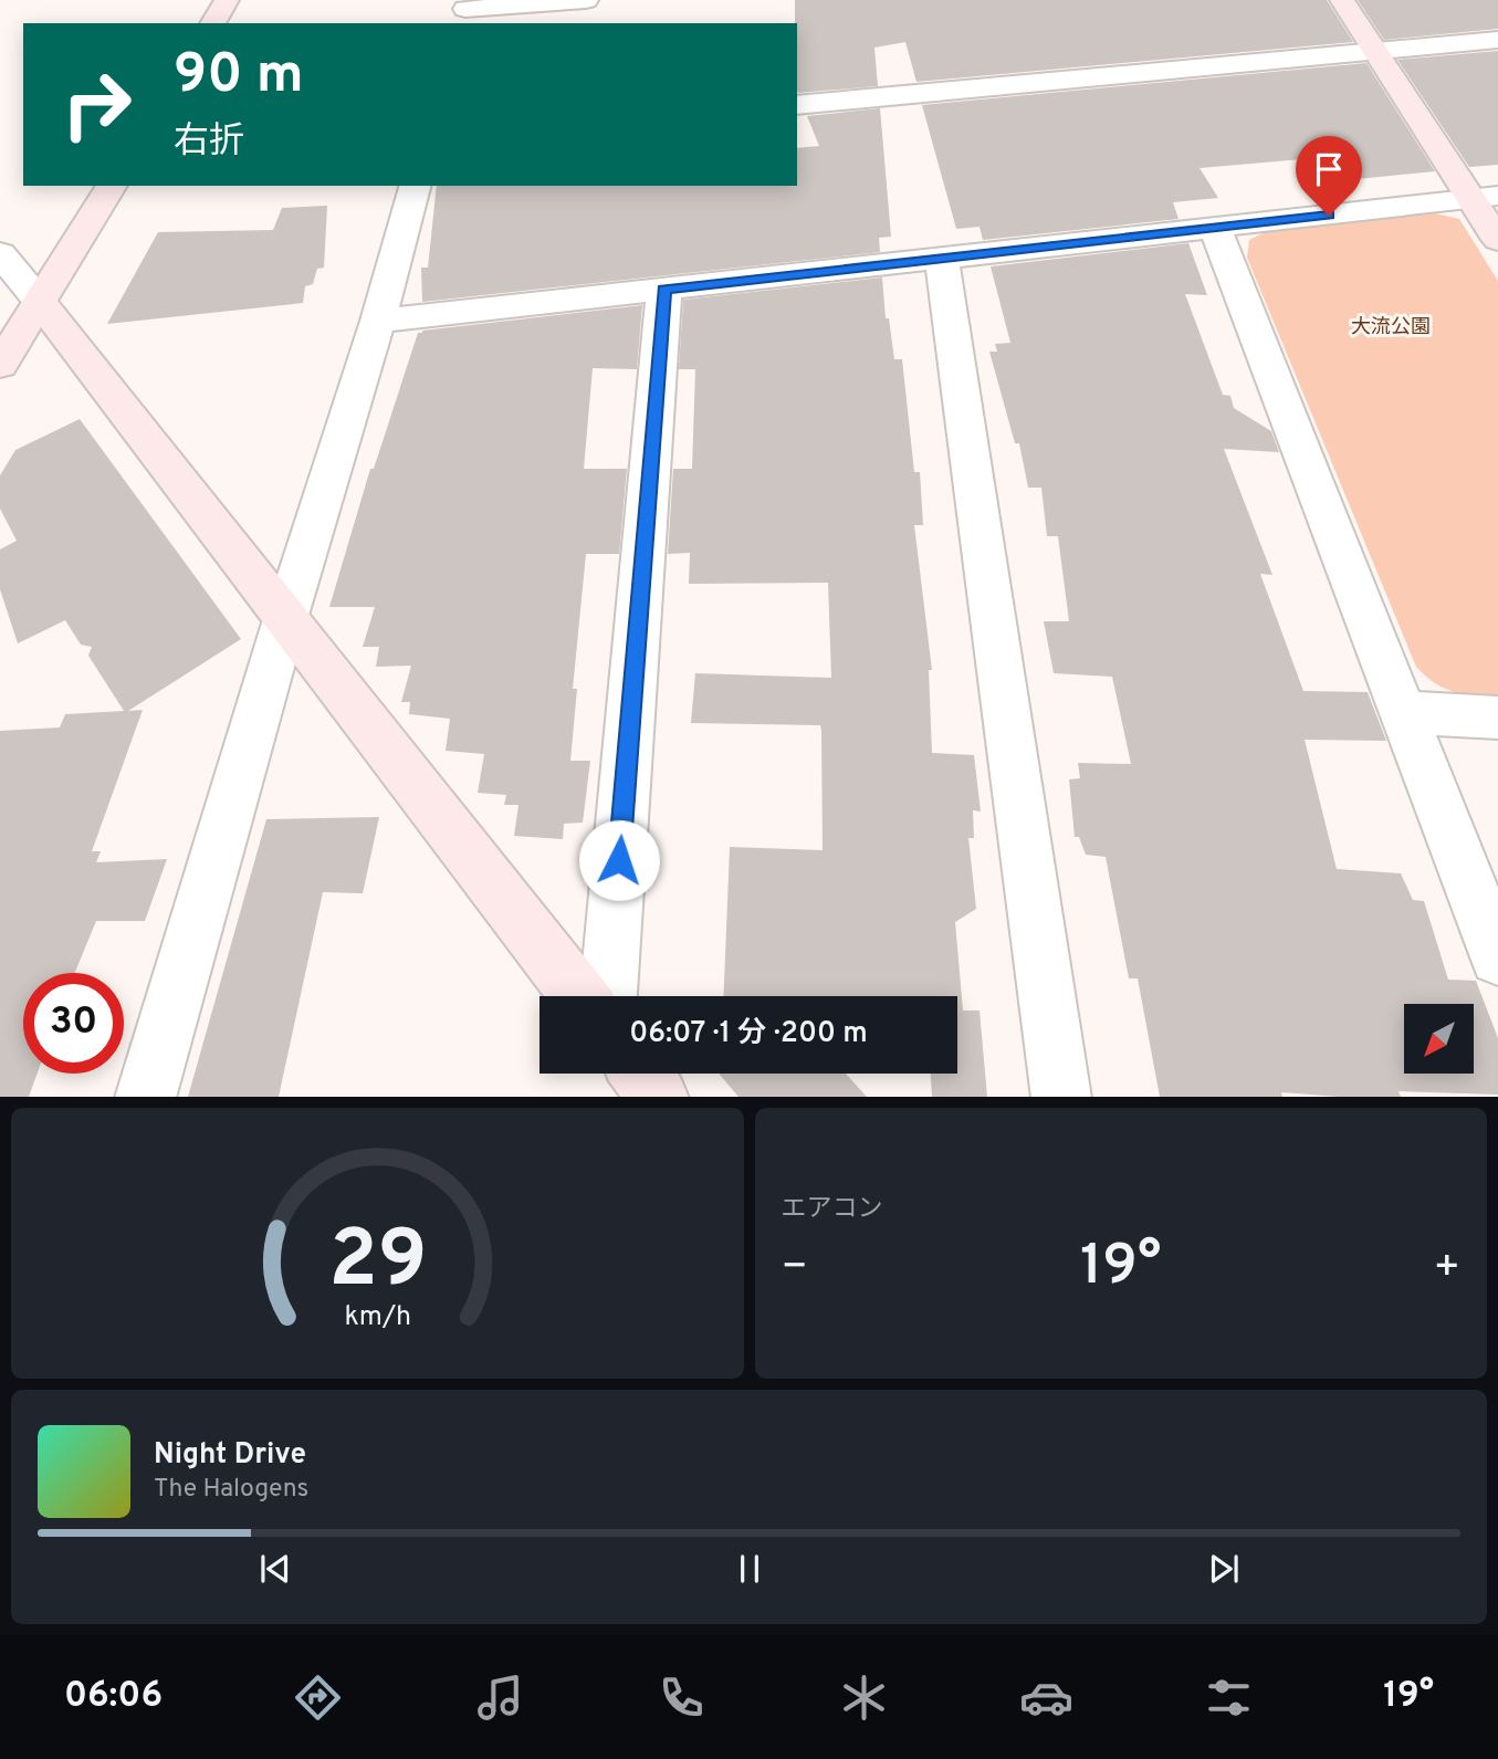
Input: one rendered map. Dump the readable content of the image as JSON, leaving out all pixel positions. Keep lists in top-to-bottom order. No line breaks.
{"parks":["大流公園"],"north":"bottom left","page":{"turn":["90 m","右折"],"limit":"30","trip":"06:07 · 1 分 · 200 m","tile":"エアコン","heat":["−","19°","+"],"song":["Night Drive","The Halogens"],"tabs":["06:06","19°"],"gauge":["29","km/h"]}}
